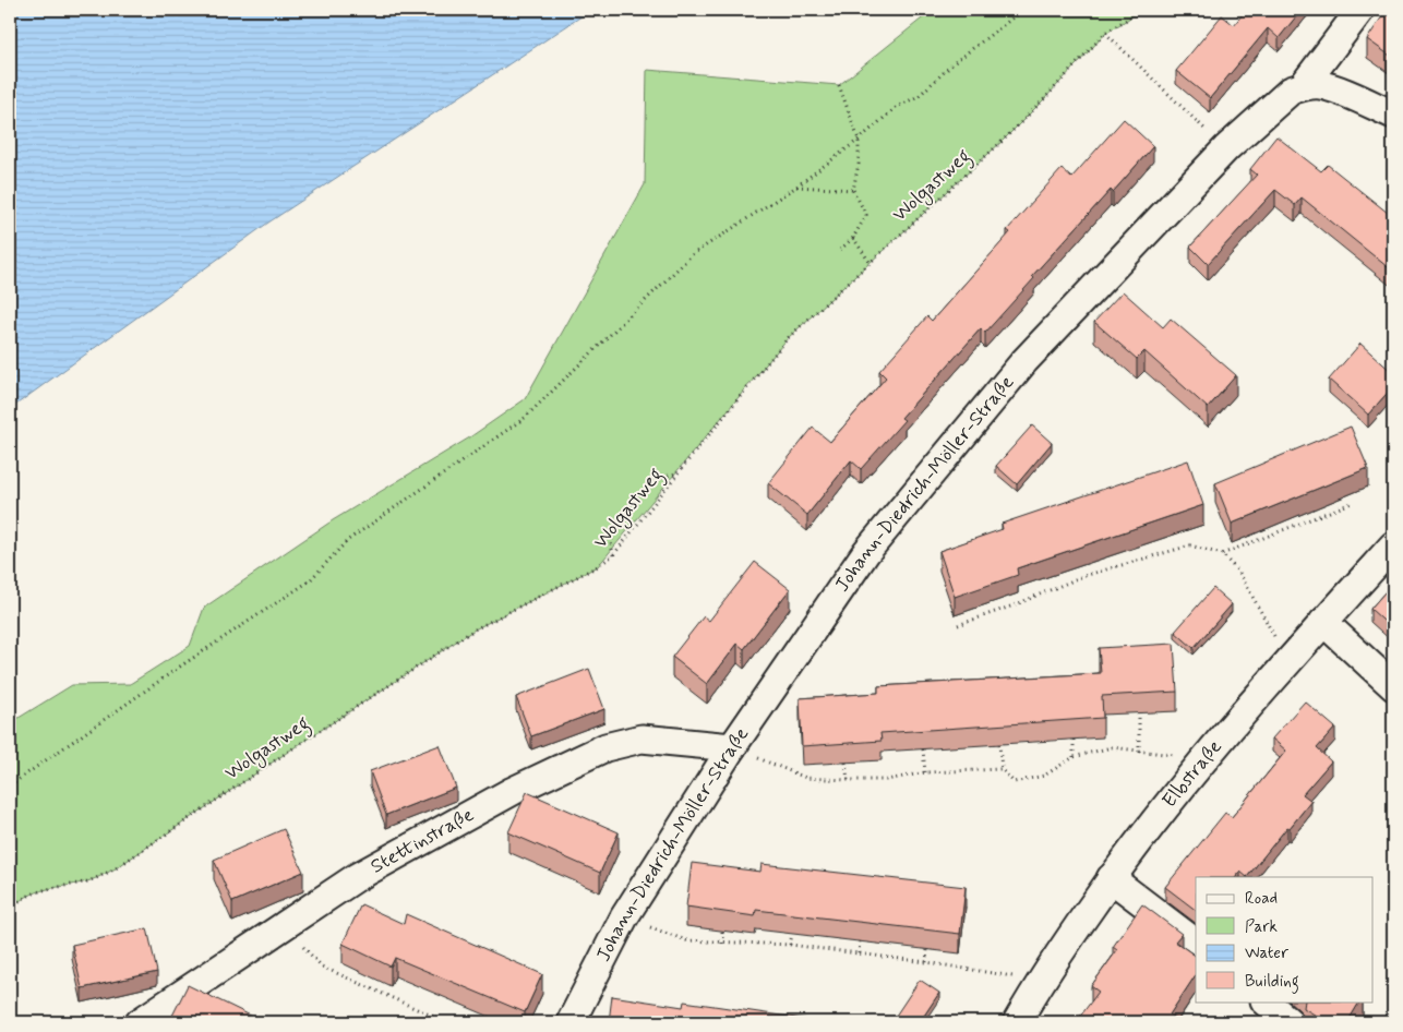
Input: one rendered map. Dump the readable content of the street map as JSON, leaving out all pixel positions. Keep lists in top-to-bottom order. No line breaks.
{"streets":{"street":["Johann-Diedrich-Möller-Straße","Elbstraße","Stettinstraße"],"path":["Wolgastweg"]},"crossings":[["Johann-Diedrich-Möller-Straße","Stettinstraße"]],"legend":["Road","Park","Water","Building"]}
